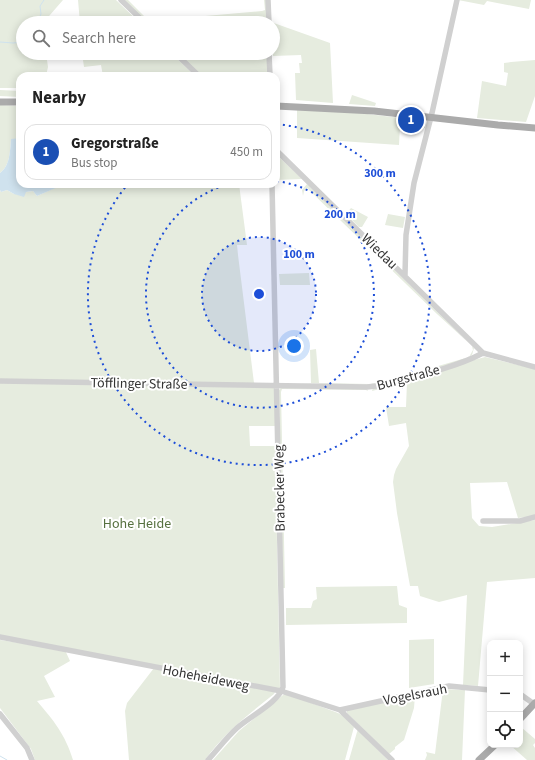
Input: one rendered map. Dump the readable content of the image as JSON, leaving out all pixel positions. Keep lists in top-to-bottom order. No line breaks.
{"streets":{"street":["Wiedau","Burgstraße","Töfflinger Straße","Brabecker Weg","Hoheheideweg","Vogelsrauh"]},"crossings":[["Wiedau","Burgstraße"],["Burgstraße","Töfflinger Straße"],["Burgstraße","Brabecker Weg"],["Töfflinger Straße","Brabecker Weg"],["Brabecker Weg","Hoheheideweg"],["Hoheheideweg","Vogelsrauh"]],"parks":["Hohe Heide"],"page":{"search":"Search here","heading":"Nearby","pins":"1","list":[{"mark":"1","name":"Gregorstraße","note":"Bus stop","value":"450 m"}],"map_buttons":["+","−"]},"rings":["300 m","200 m","100 m"]}
